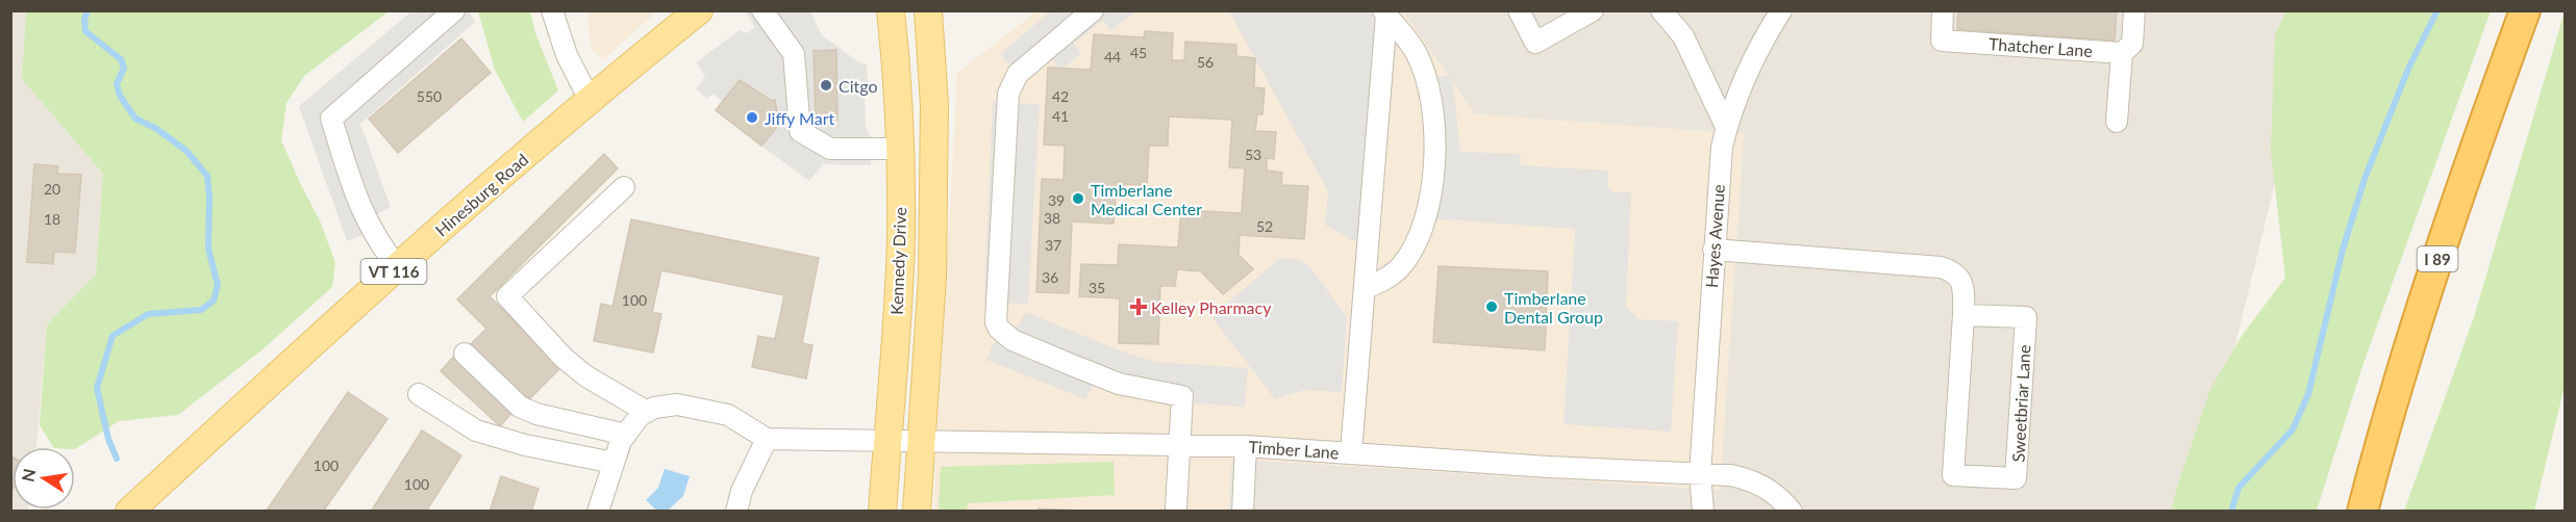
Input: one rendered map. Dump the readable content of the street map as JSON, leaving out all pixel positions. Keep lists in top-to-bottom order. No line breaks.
{"streets":{"highway":["I 89"],"main road":["Hinesburg Road","Kennedy Drive","VT 116"],"street":["Thatcher Lane","Hayes Avenue","Sweetbriar Lane","Timber Lane"]},"crossings":[["Hayes Avenue","Sweetbriar Lane"],["Hayes Avenue","Timber Lane"],["Kennedy Drive","Timber Lane"]],"places":{"other":["Citgo","Jiffy Mart","Timberlane Medical Center","Timberlane Dental Group"],"health":["Kelley Pharmacy"]},"house_numbers":["45","44","56","550","42","41","53","20","39","38","18","52","37","36","35","100","100","100"],"north":"left"}
